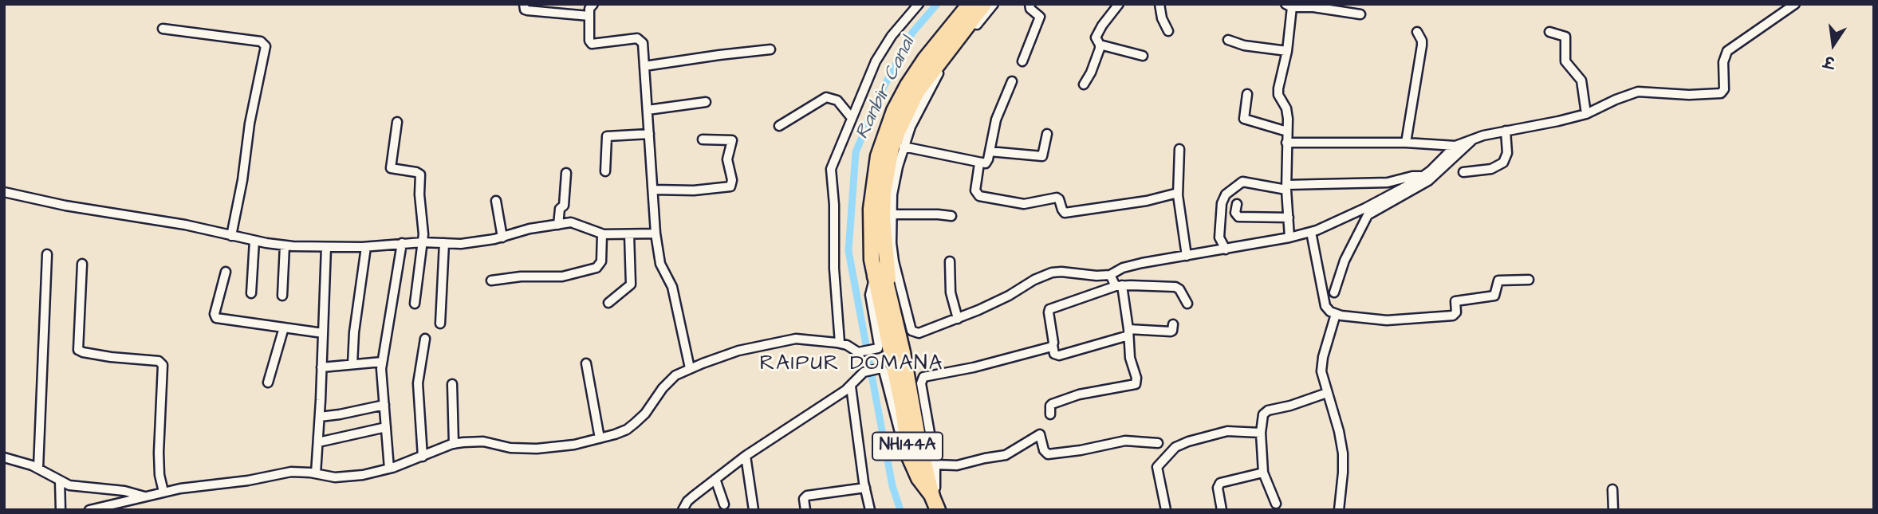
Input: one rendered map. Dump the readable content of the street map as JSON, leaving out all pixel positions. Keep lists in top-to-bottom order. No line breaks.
{"streets":{"highway":["NH144A"]},"districts":["RAIPUR DOMANA"],"water":["Ranbir Canal"],"north":"bottom"}
